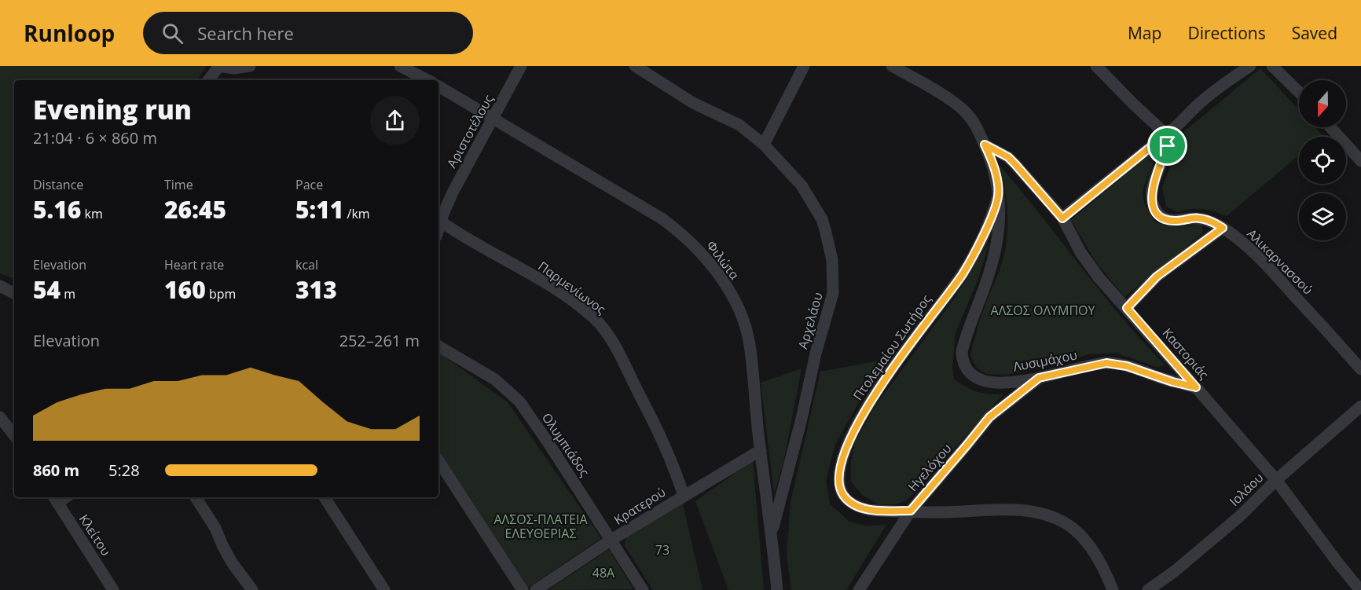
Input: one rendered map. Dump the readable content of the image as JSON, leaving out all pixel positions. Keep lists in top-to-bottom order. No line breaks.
{"streets":{"street":["Αριστοτέλους","Φιλώτα","Αλικαρνασσού","Παρμενίωνος","Αρχελάου","Πτολεμαίου Σωτήρος","Καστοριάς","Λυσιμάχου","Ολυμπιάδος","Ηγελόχου","Ιολάου","Κρατερού","Κλείτου"]},"crossings":[["Αριστοτέλους","Φιλώτα"],["Αριστοτέλους","Παρμενίωνος"],["Φιλώτα","Αρχελάου"],["Φιλώτα","Κρατερού"],["Παρμενίωνος","Κρατερού"],["Πτολεμαίου Σωτήρος","Λυσιμάχου"],["Πτολεμαίου Σωτήρος","Ηγελόχου"],["Καστοριάς","Λυσιμάχου"],["Καστοριάς","Ιολάου"],["Λυσιμάχου","Ηγελόχου"],["Ολυμπιάδος","Κρατερού"]],"parks":["ΑΛΣΟΣ ΟΛΥΜΠΟΥ","ΑΛΣΟΣ-ΠΛΑΤΕΙΑ ΕΛΕΥΘΕΡΙΑΣ","73","48Α"],"north":"bottom","page":{"header":"Runloop","search":"Search here","nav":["Map","Directions","Saved"],"heading":["Evening run","21:04 · 6 × 860 m"],"stats":[["Distance","5.16 km"],["Time","26:45"],["Pace","5:11 /km"],["Elevation","54 m"],["Heart rate","160 bpm"],["kcal","313"]],"chart":["Elevation","252–261 m"],"list":[{"name":"860 m","note":"5:28"}]}}
